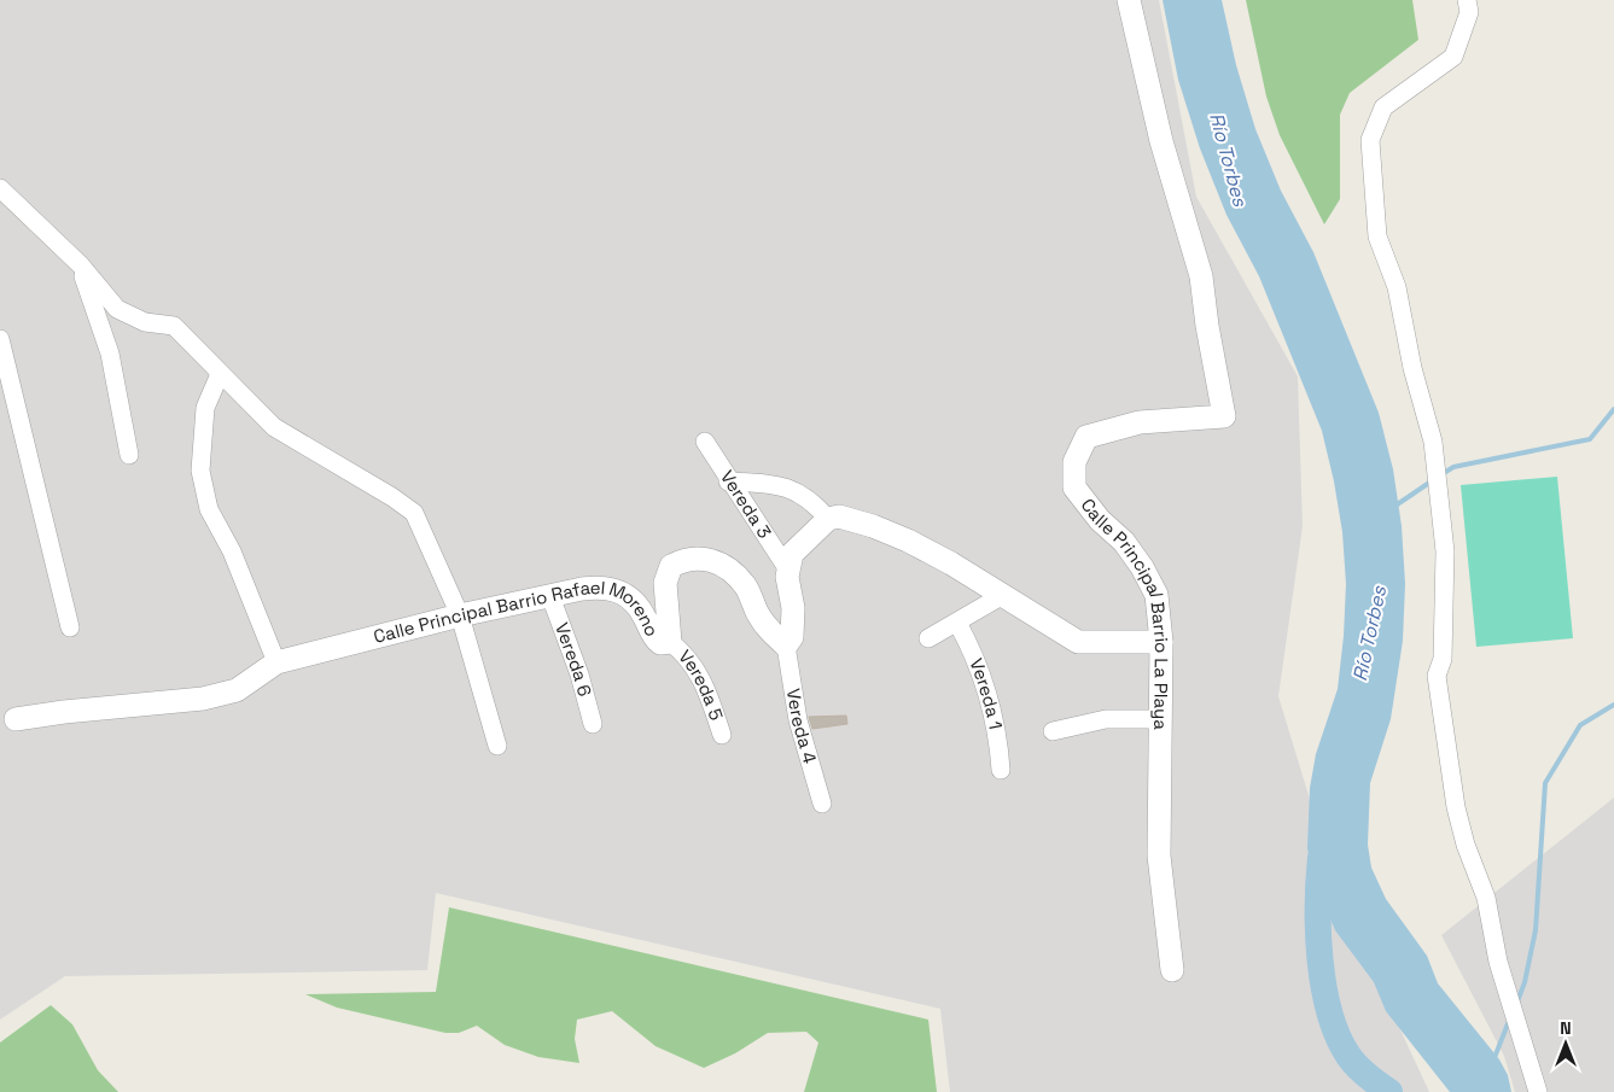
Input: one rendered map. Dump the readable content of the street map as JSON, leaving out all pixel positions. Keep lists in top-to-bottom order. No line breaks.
{"streets":{"street":["Vereda 3","Calle Principal Barrio La Playa","Calle Principal Barrio Rafael Moreno","Vereda 6","Vereda 5","Vereda 1","Vereda 4"]},"crossings":[["Calle Principal Barrio Rafael Moreno","Vereda 6"],["Calle Principal Barrio Rafael Moreno","Vereda 5"],["Calle Principal Barrio Rafael Moreno","Vereda 4"]],"water":["Río Torbes"],"north":"top"}
